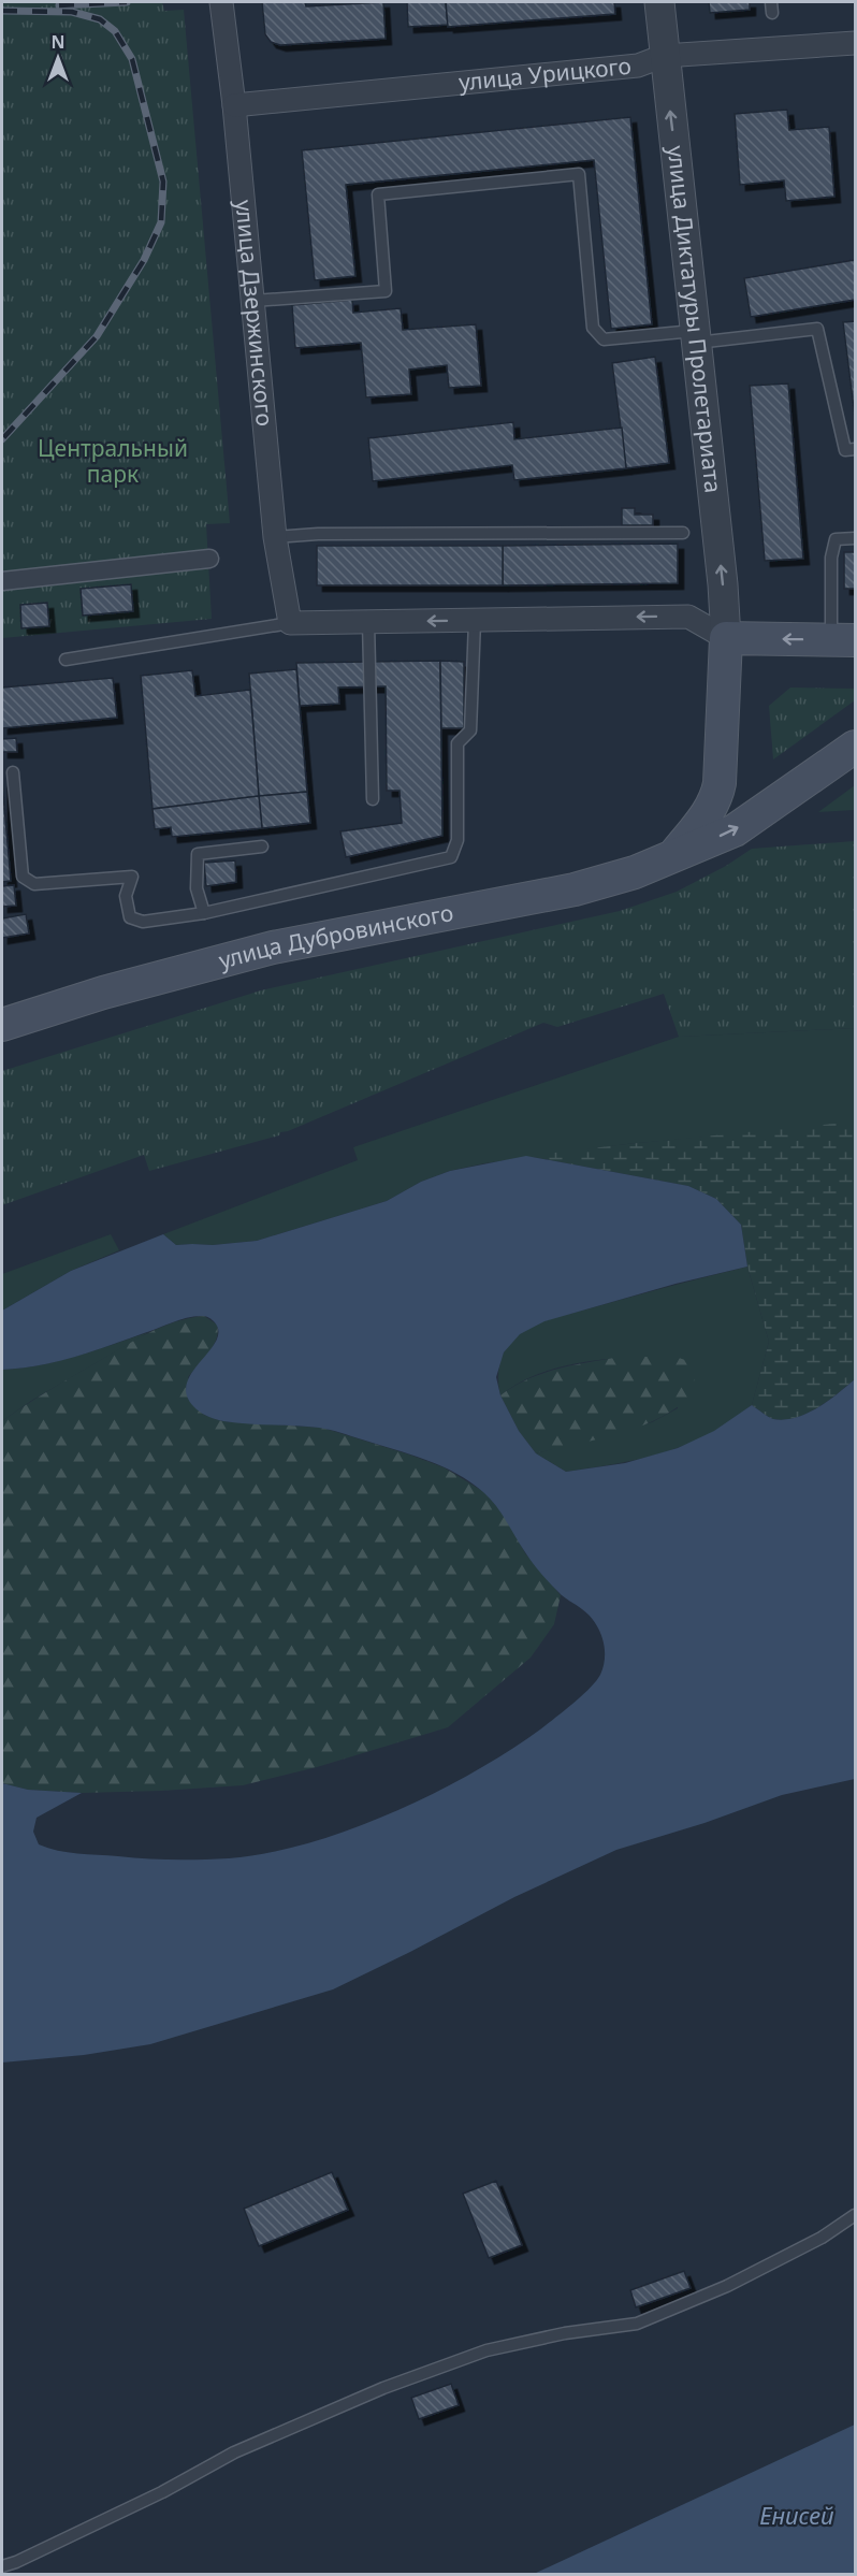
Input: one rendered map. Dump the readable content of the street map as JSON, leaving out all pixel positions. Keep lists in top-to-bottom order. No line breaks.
{"streets":{"main road":["улица Дубровинского"],"street":["улица Урицкого","улица Дзержинского","улица Диктатуры Пролетариата"]},"crossings":[["улица Урицкого","улица Дзержинского"],["улица Урицкого","улица Диктатуры Пролетариата"],["улица Диктатуры Пролетариата","улица Дубровинского"]],"one_way":["улица Диктатуры Пролетариата"],"water":["Енисей"],"parks":["Центральный парк"],"north":"top"}
